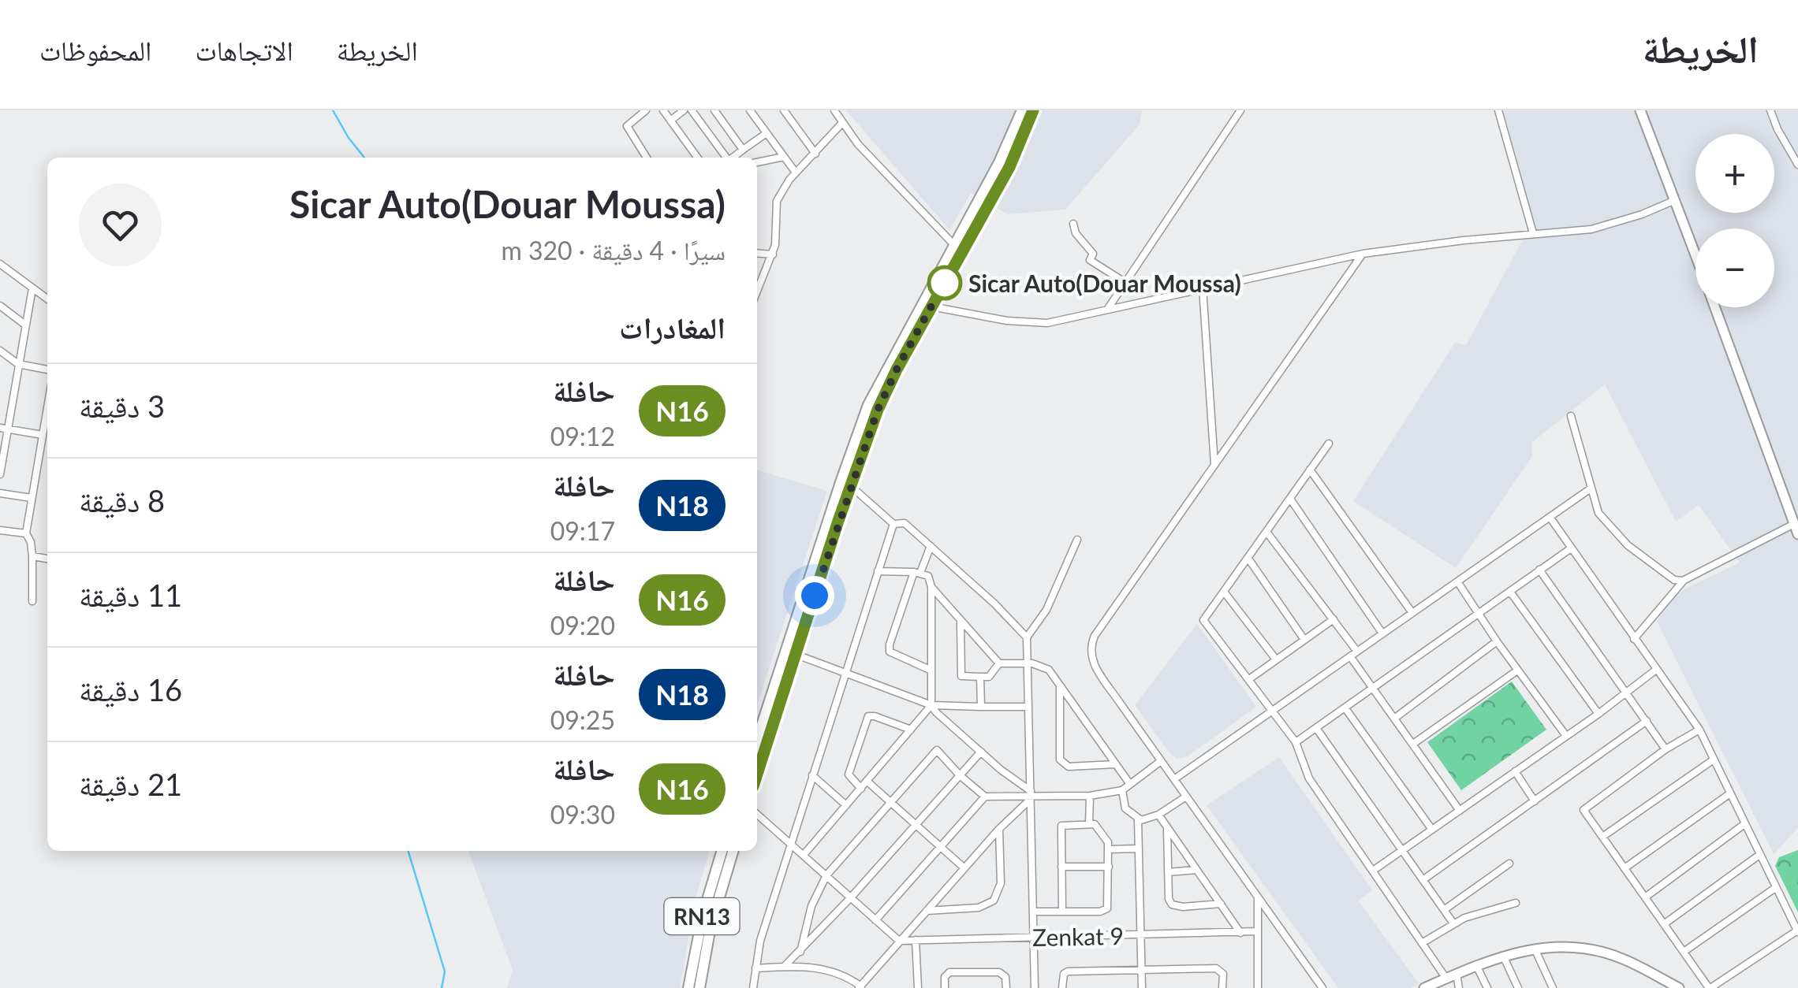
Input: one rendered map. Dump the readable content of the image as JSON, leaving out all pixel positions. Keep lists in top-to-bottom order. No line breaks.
{"streets":{"main road":["RN13"],"street":["Zenkat 9"]},"places":["Sicar Auto(Douar Moussa)"],"lines":["bus line N16"],"page":{"header":"الخريطة","nav":["الخريطة","الاتجاهات","المحفوظات"],"map_buttons":["+","−"],"heading":[["Sicar Auto(Douar Moussa)","سيرًا · 4 دقيقة · 320 m"],"المغادرات"],"list":[{"mark":"N16","name":"حافلة","note":"09:12","value":"3 دقيقة"},{"mark":"N18","name":"حافلة","note":"09:17","value":"8 دقيقة"},{"mark":"N16","name":"حافلة","note":"09:20","value":"11 دقيقة"},{"mark":"N18","name":"حافلة","note":"09:25","value":"16 دقيقة"},{"mark":"N16","name":"حافلة","note":"09:30","value":"21 دقيقة"}]}}
